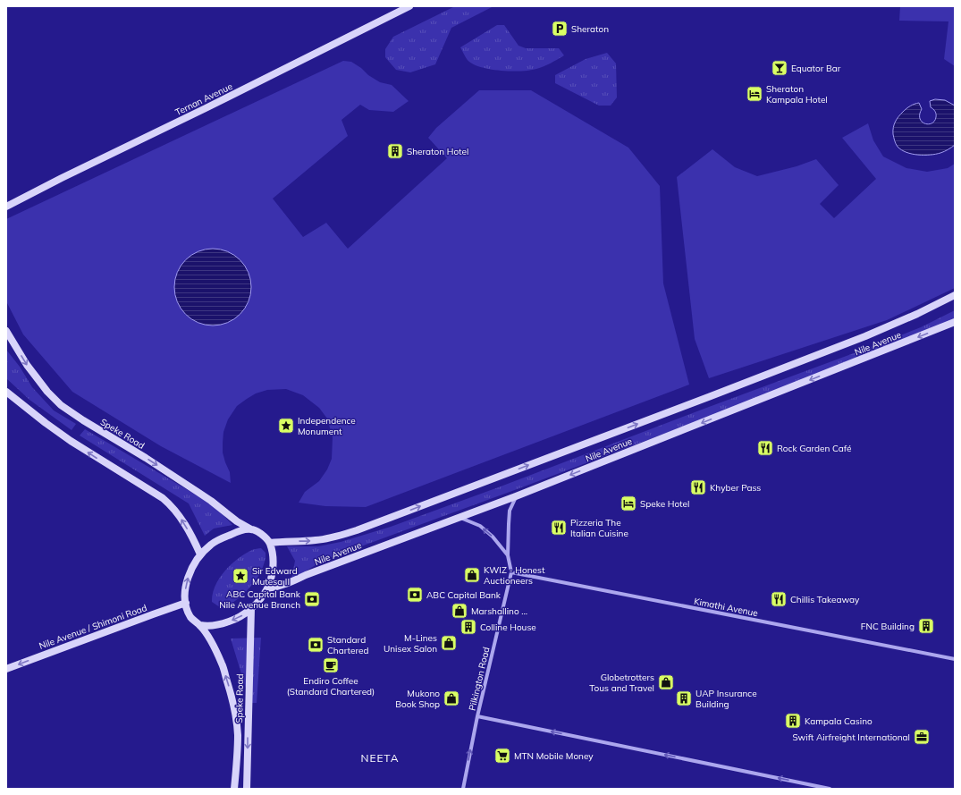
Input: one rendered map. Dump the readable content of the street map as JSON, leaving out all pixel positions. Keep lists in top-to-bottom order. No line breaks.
{"streets":{"main road":["Ternan Avenue","Nile Avenue","Speke Road","Nile Avenue / Shimoni Road"],"street":["Kimathi Avenue","Pilkington Road"]},"crossings":[["Nile Avenue","Speke Road"],["Nile Avenue","Nile Avenue / Shimoni Road"],["Speke Road","Nile Avenue / Shimoni Road"],["Kimathi Avenue","Pilkington Road"]],"one_way":["Nile Avenue / Shimoni Road"],"districts":["NEETA"],"places":{"parking":["Sheraton"],"bar":["Equator Bar"],"hotel":["Sheraton Kampala Hotel","Speke Hotel"],"building":["Sheraton Hotel","FNC Building","Colline House","UAP Insurance Building","Kampala Casino"],"place":["Independence Monument","Sir Edward Mutesa II"],"restaurant":["Rock Garden Café","Khyber Pass","Pizzeria The Italian Cuisine","Chillis Takeaway"],"shop":["KWIZ - Honest Auctioneers","Marshallino ...","M-Lines Unisex Salon","Globetrotters Tous and Travel","Mukono Book Shop"],"bank":["ABC Capital Bank","ABC Capital Bank Nile Avenue Branch","Standard Chartered"],"cafe":["Endiro Coffee (Standard Chartered)"],"office":["Swift Airfreight International"],"supermarket":["MTN Mobile Money"]}}
